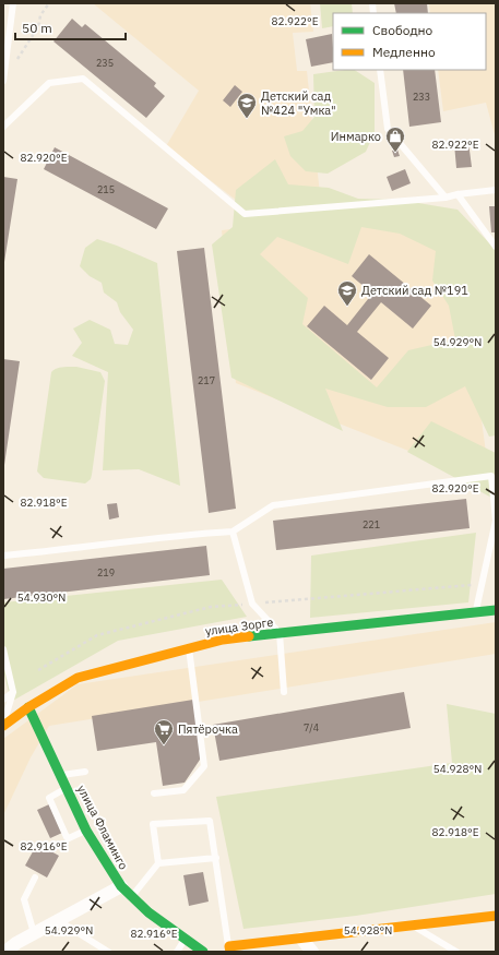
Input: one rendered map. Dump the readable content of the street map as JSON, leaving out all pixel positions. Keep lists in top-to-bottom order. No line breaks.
{"streets":{"street":["улица Зорге","улица Фламинго"]},"crossings":[["улица Зорге","улица Фламинго"]],"places":{"school or university":["Детский сад №424 \"Умка\"","Детский сад №191"],"shop":["Инмарко"],"supermarket":["Пятёрочка"]},"house_numbers":["235","233","215","217","221","219","7/4"],"legend":["Свободно","Медленно"],"scale_bar":"50 m","coordinates":["82.922°E","82.920°E","54.929°N","82.918°E","54.930°N","54.928°N","82.916°E"]}
